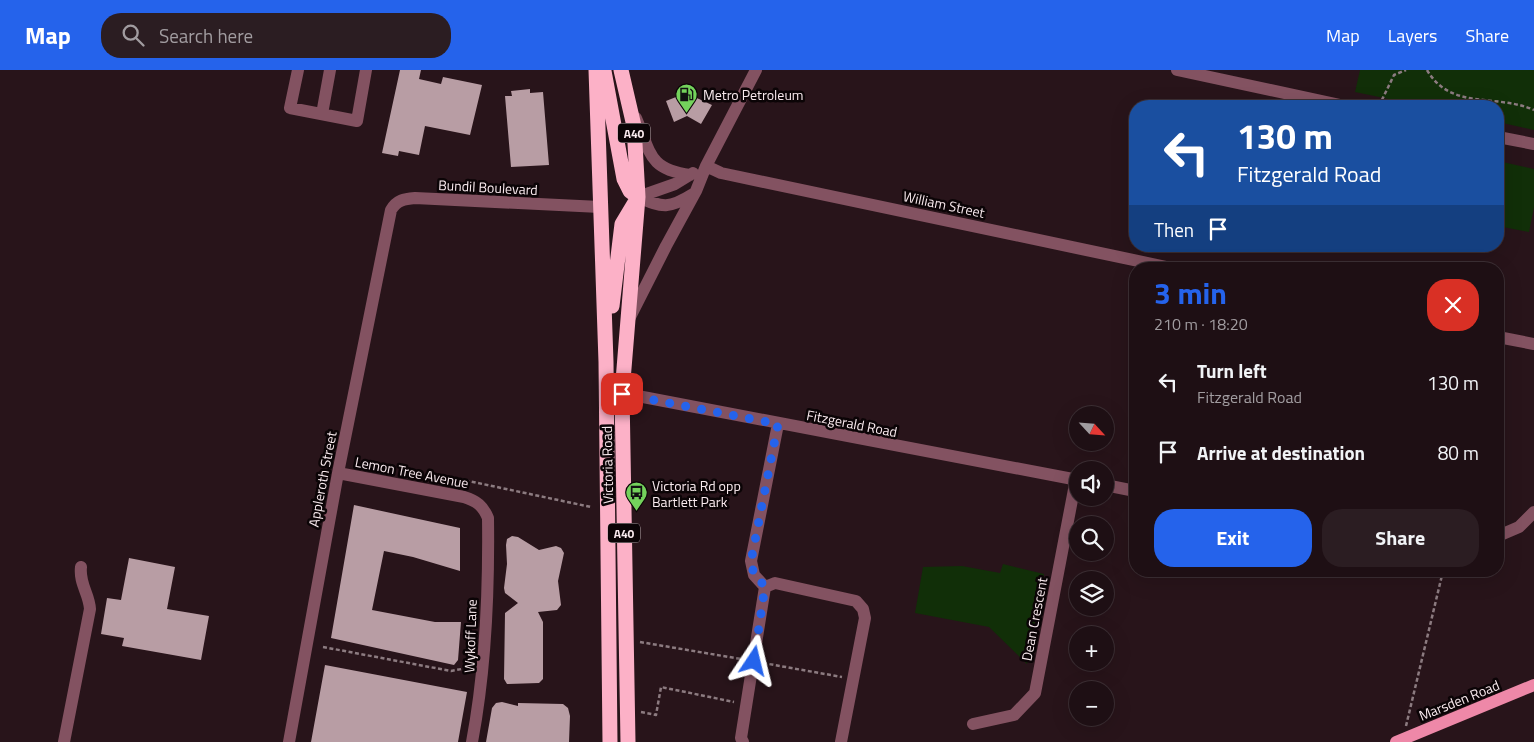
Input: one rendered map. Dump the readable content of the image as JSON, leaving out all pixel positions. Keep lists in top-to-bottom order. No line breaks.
{"streets":{"highway":["A40","Victoria Road"],"main road":["Marsden Road"],"street":["Bundil Boulevard","William Street","Fitzgerald Road","Lemon Tree Avenue","Appleroth Street","Dean Crescent","Wykoff Lane"]},"crossings":[["Bundil Boulevard","Victoria Road"],["Bundil Boulevard","Appleroth Street"],["Fitzgerald Road","Victoria Road"],["Lemon Tree Avenue","Appleroth Street"],["Lemon Tree Avenue","Wykoff Lane"]],"places":{"fuel station":["Metro Petroleum"],"bus stop":["Victoria Rd opp Bartlett Park"]},"north":"bottom right","page":{"header":"Map","search":"Search here","nav":["Map","Layers","Share"],"turn":["130 m","Fitzgerald Road"],"then":"Then","heading":["3 min","210 m · 18:20"],"list":[{"name":"Turn left","note":"Fitzgerald Road","value":"130 m"},{"name":"Arrive at destination","value":"80 m"}],"map_buttons":["+","−"],"buttons":["Exit","Share"]}}
